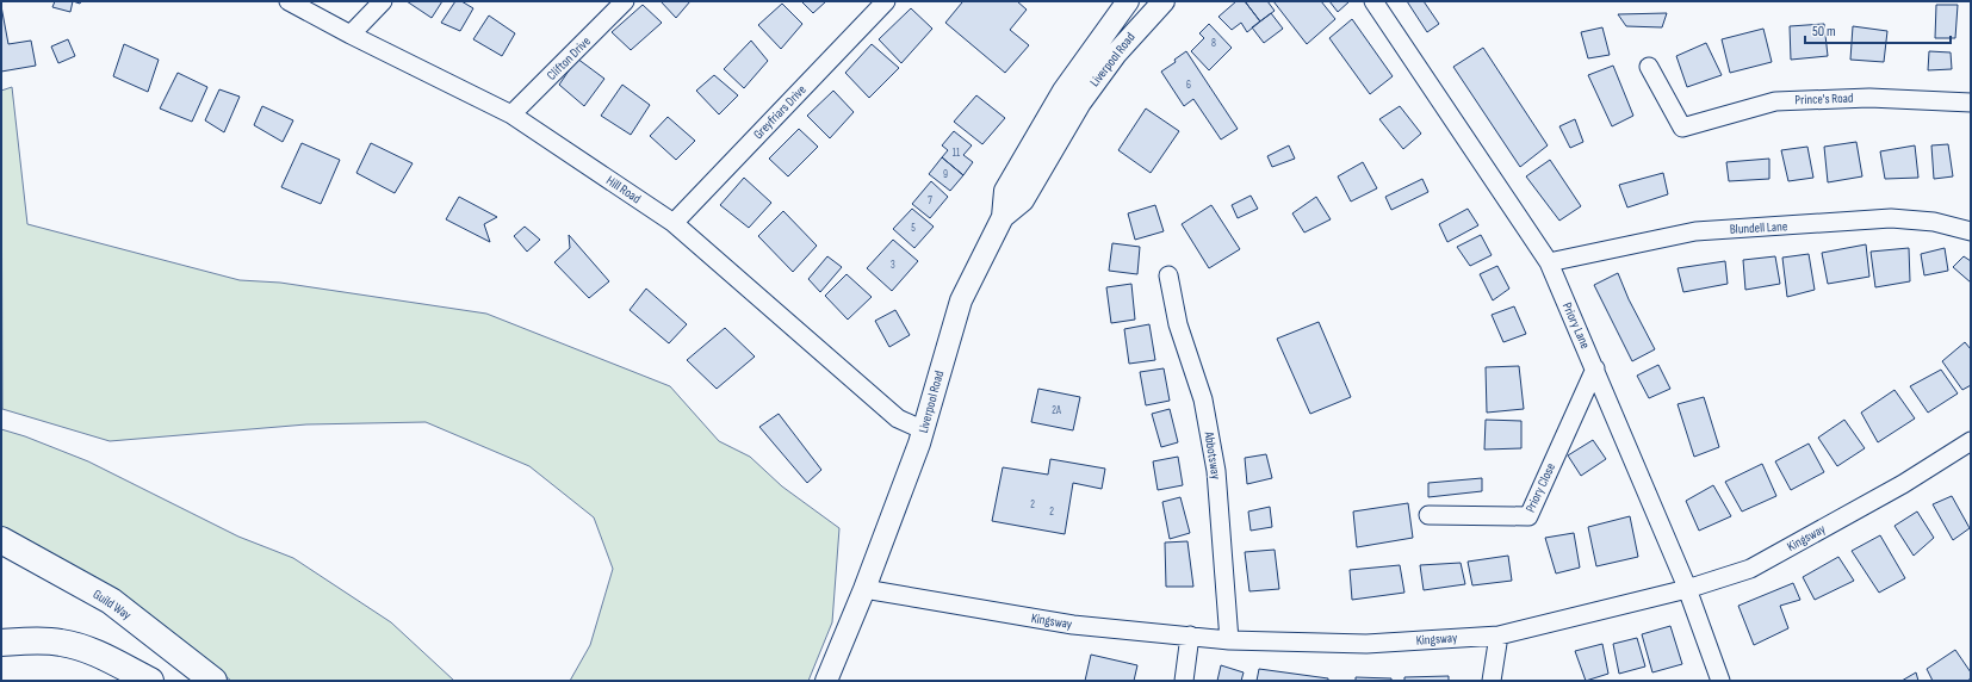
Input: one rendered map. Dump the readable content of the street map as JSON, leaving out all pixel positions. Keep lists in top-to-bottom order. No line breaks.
{"streets":{"highway":["Guild Way"],"street":["Clifton Drive","Liverpool Road","Prince's Road","Greyfriars Drive","Hill Road","Blundell Lane","Priory Lane","Abbotsway","Priory Close","Kingsway"]},"crossings":[["Clifton Drive","Hill Road"],["Liverpool Road","Hill Road"],["Liverpool Road","Kingsway"],["Greyfriars Drive","Hill Road"],["Blundell Lane","Priory Lane"],["Priory Lane","Priory Close"],["Priory Lane","Kingsway"],["Abbotsway","Kingsway"]],"house_numbers":["8","6","11","9","7","5","3","2A","2","2"],"scale_bar":"50 m"}
